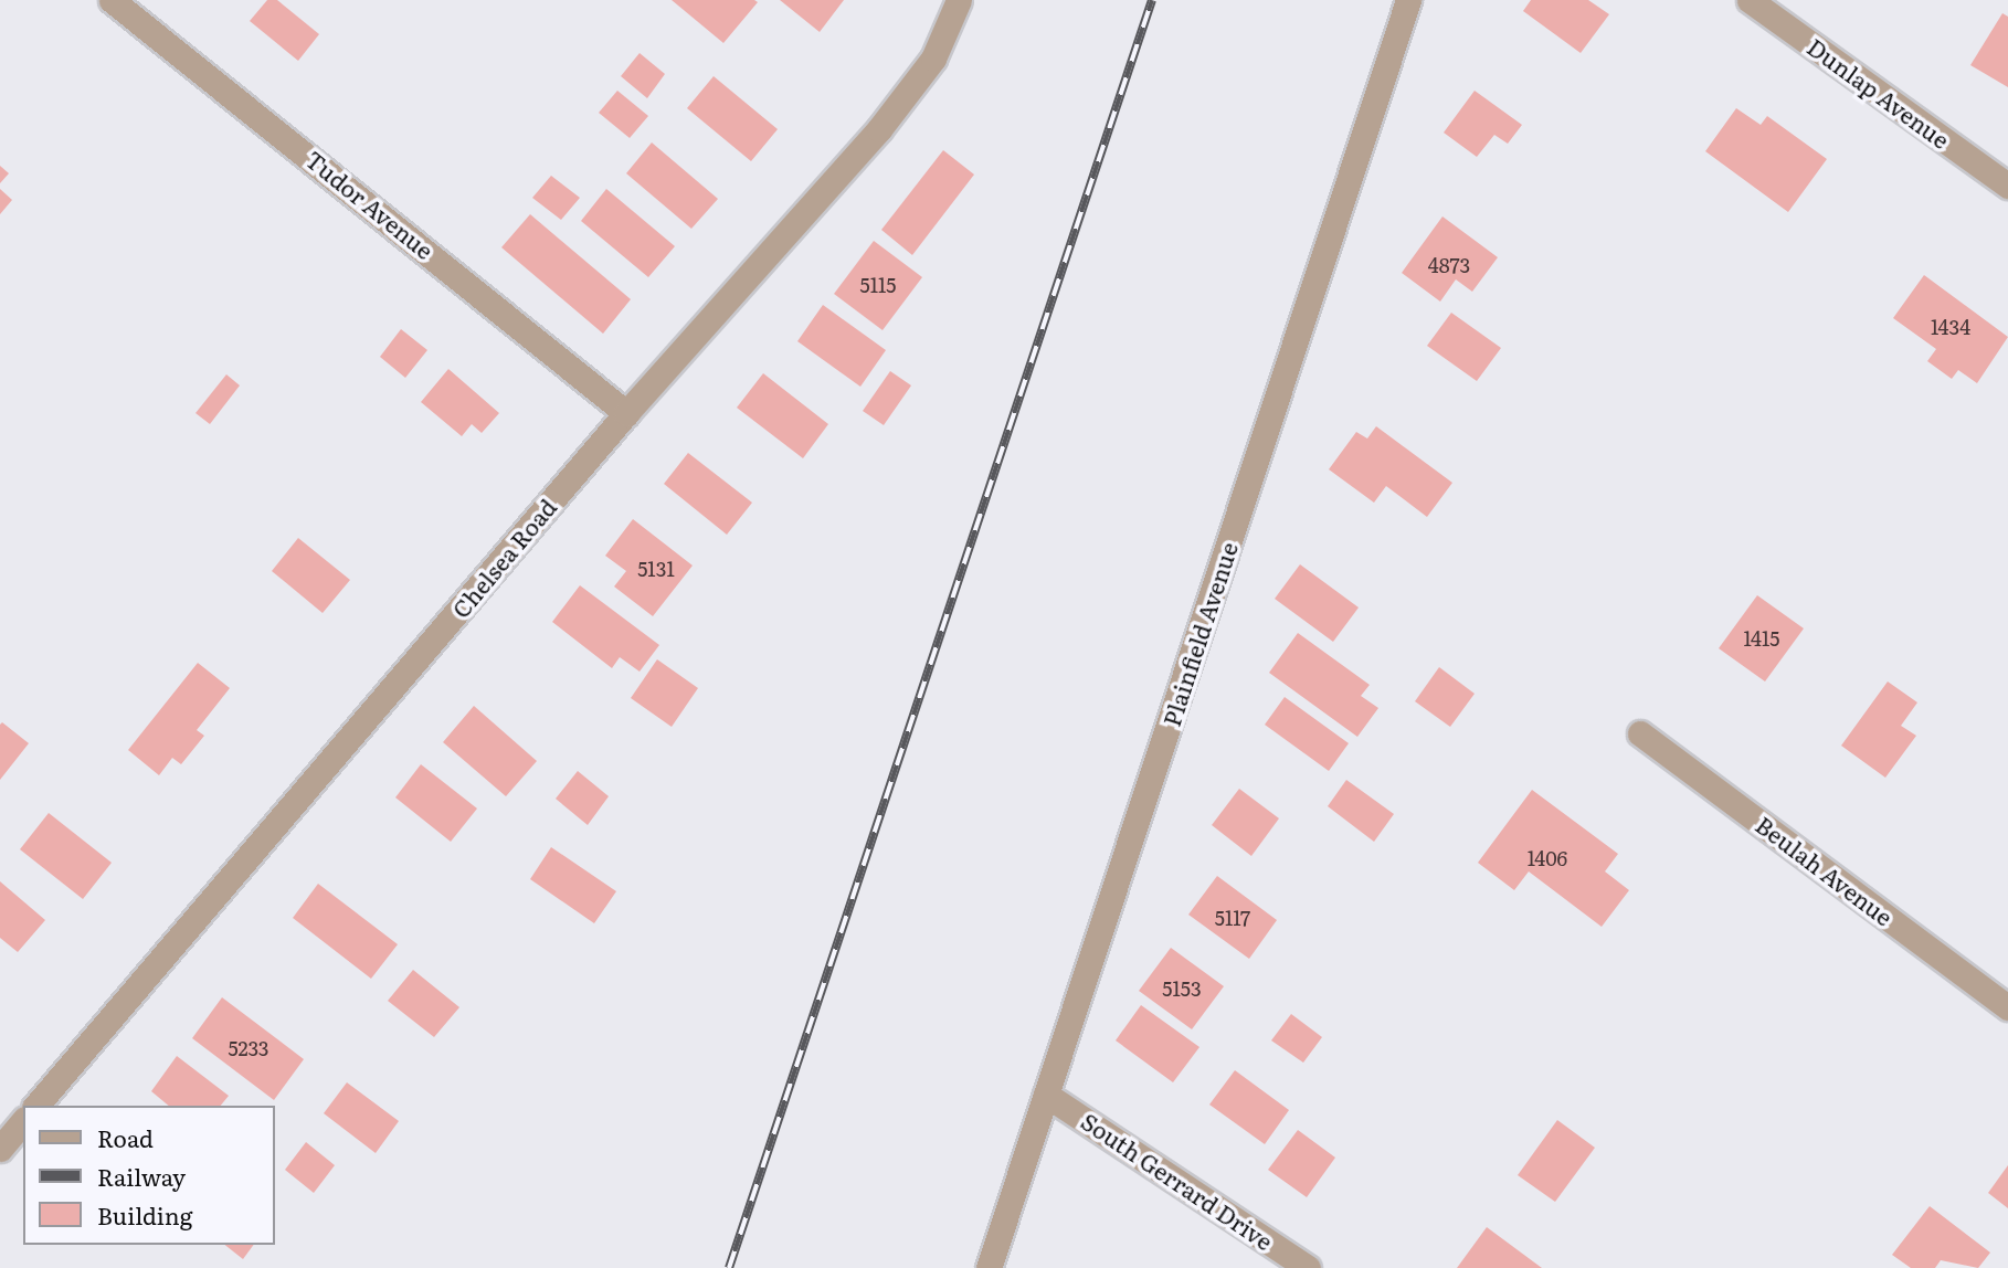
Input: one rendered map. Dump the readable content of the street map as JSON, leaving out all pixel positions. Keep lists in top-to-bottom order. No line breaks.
{"streets":{"street":["Dunlap Avenue","Tudor Avenue","Chelsea Road","Plainfield Avenue","Beulah Avenue","South Gerrard Drive"]},"crossings":[["Tudor Avenue","Chelsea Road"],["Plainfield Avenue","South Gerrard Drive"]],"house_numbers":["4873","5115","1434","5131","1415","1406","5117","5153","5233"],"legend":["Road","Railway","Building"]}
